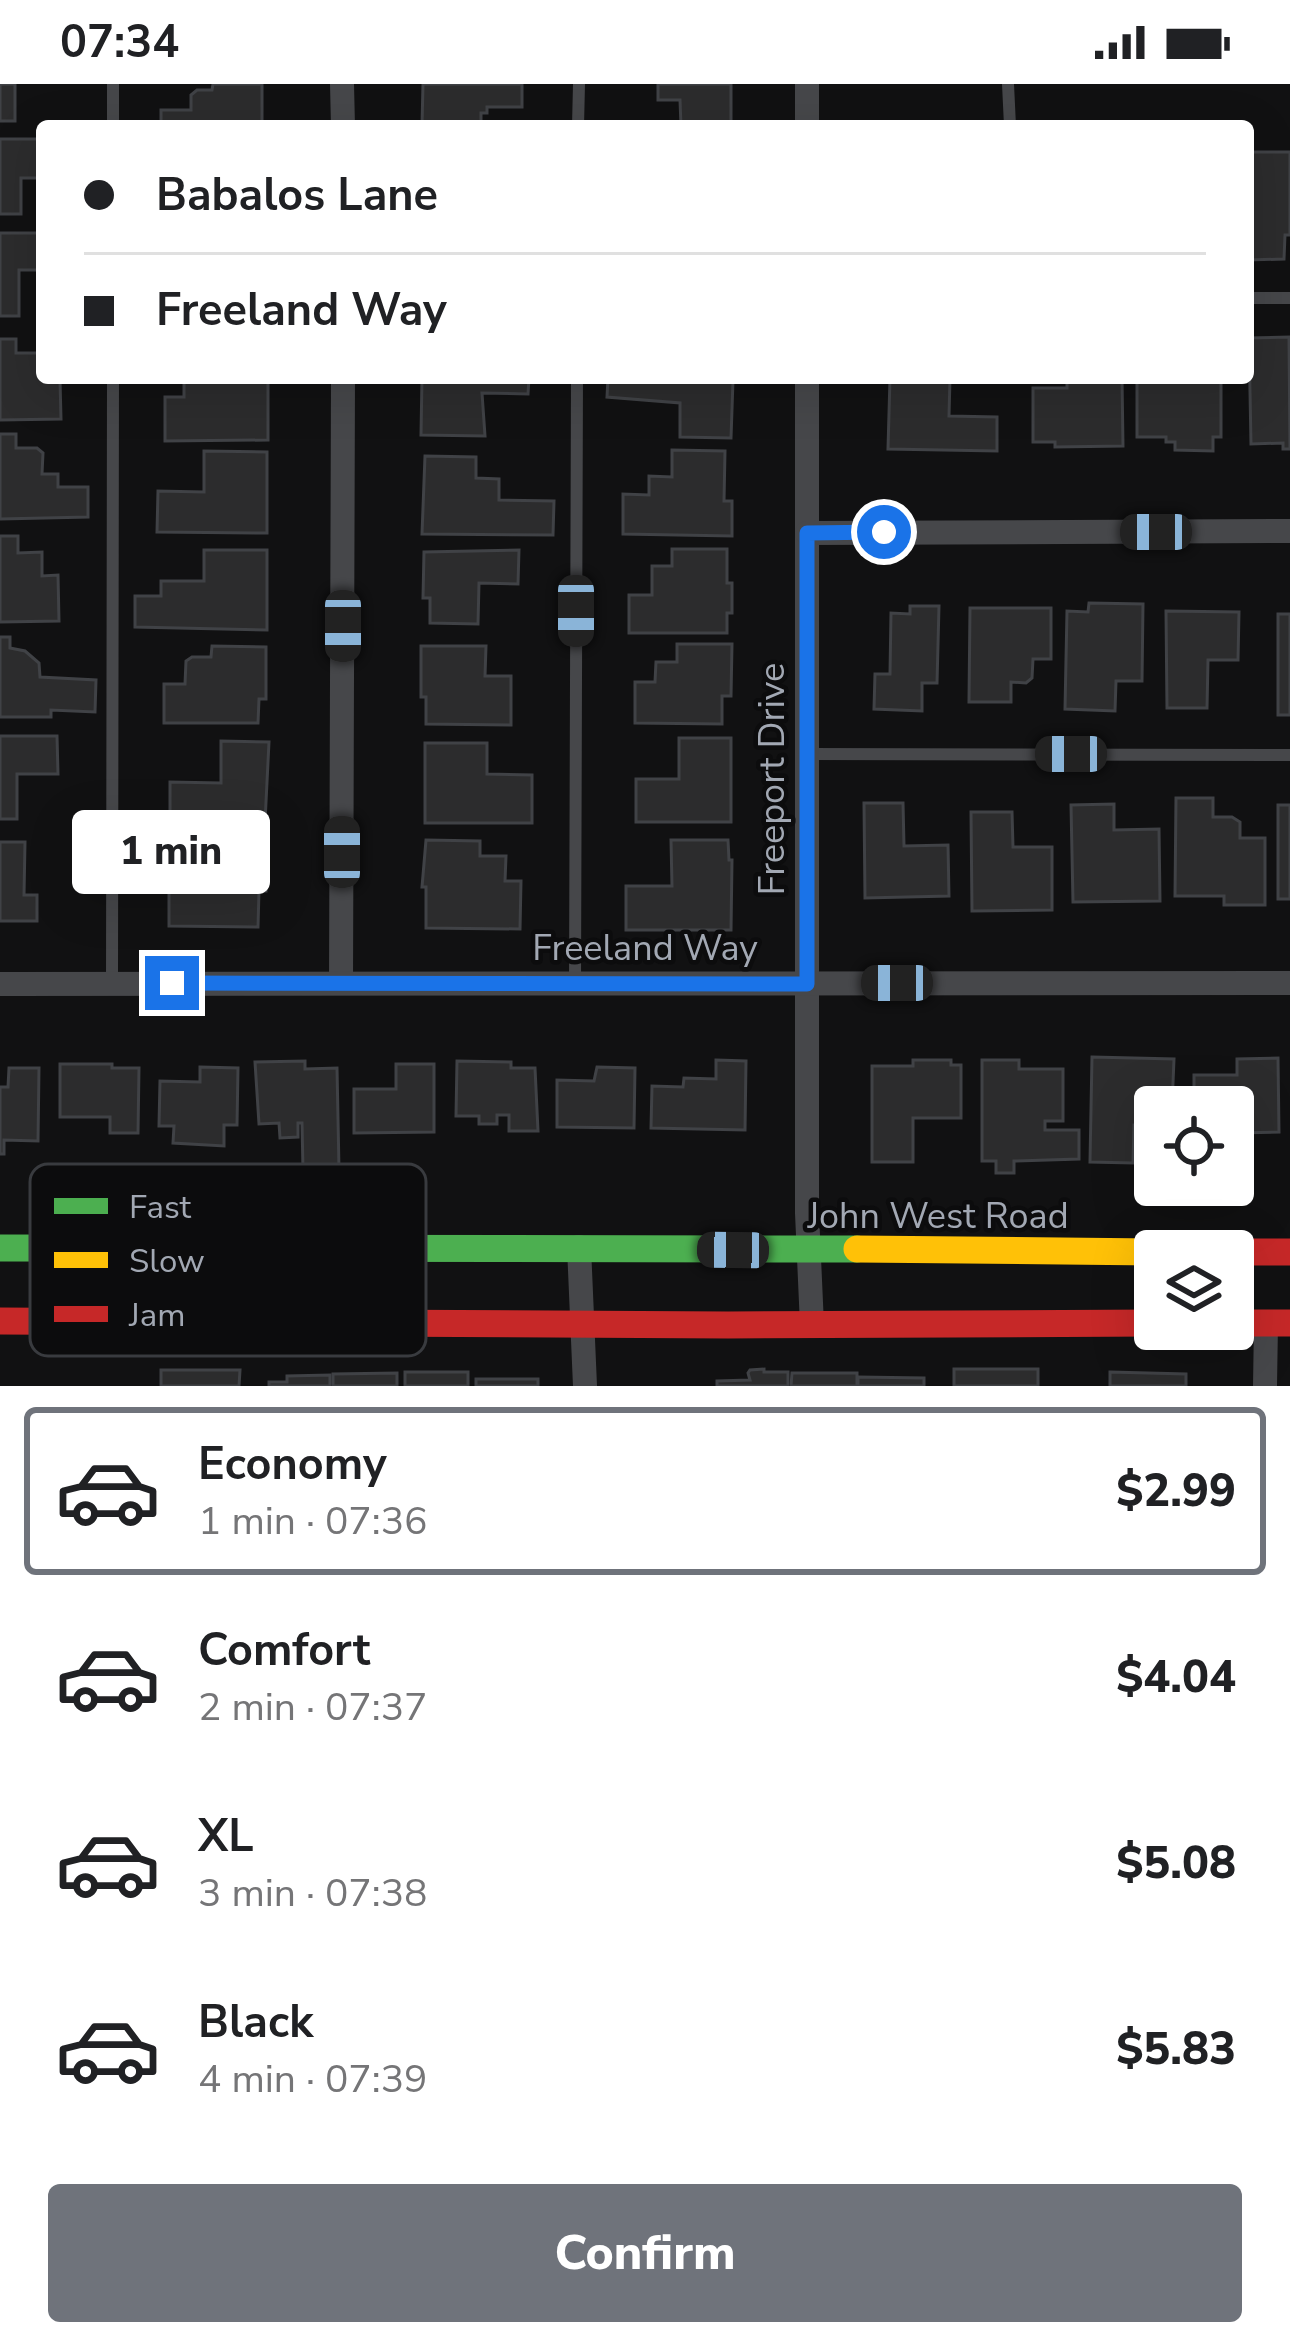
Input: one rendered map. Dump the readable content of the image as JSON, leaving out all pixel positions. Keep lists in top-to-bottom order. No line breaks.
{"streets":{"main road":["John West Road"],"street":["Freeport Drive","Freeland Way"]},"crossings":[["Freeport Drive","Freeland Way"],["Freeport Drive","John West Road"]],"legend":["Fast","Slow","Jam"],"page":{"status":"07:34","banner":["Babalos Lane","Freeland Way"],"bubble":"1 min","list":[{"name":"Economy","note":"1 min · 07:36","value":"$2.99"},{"name":"Comfort","note":"2 min · 07:37","value":"$4.04"},{"name":"XL","note":"3 min · 07:38","value":"$5.08"},{"name":"Black","note":"4 min · 07:39","value":"$5.83"}],"buttons":"Confirm"}}
